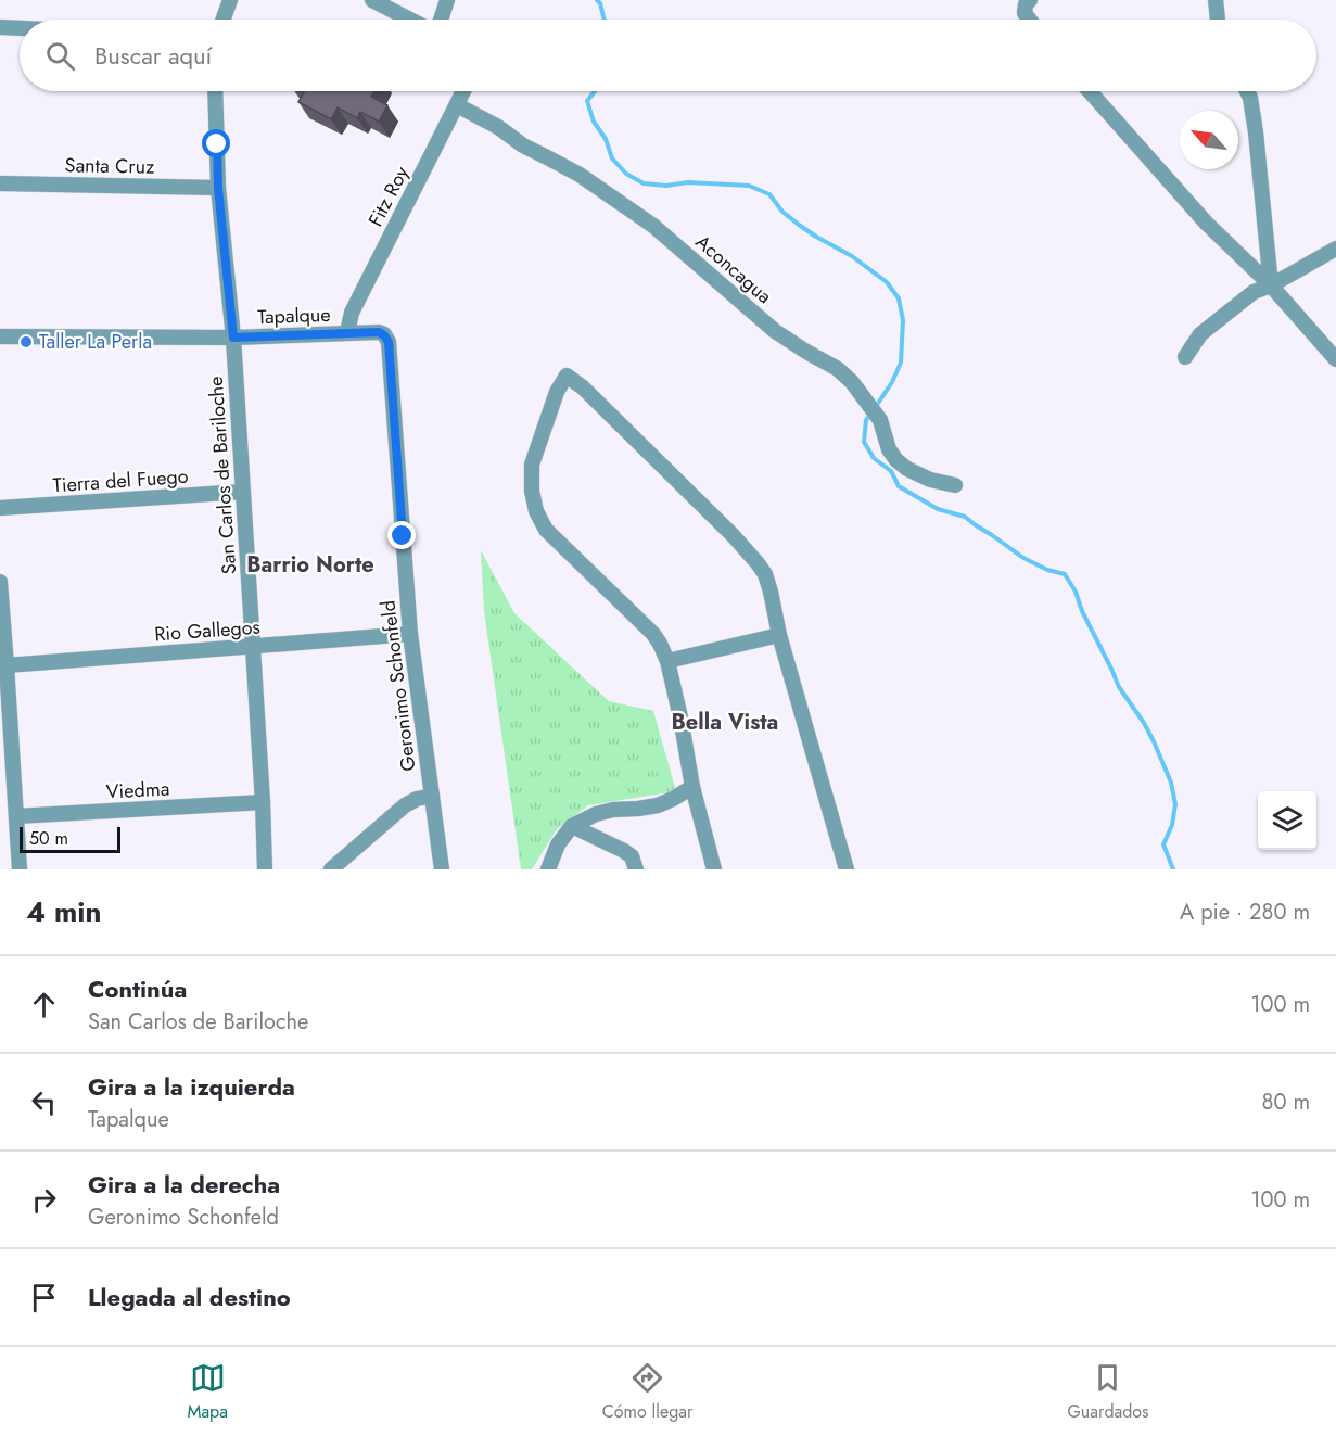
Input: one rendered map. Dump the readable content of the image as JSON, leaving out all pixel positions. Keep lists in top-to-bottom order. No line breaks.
{"streets":{"street":["Santa Cruz","Fitz Roy","Aconcagua","Tapalque","San Carlos de Bariloche","Tierra del Fuego","Rio Gallegos","Geronimo Schonfeld","Viedma"]},"crossings":[["Santa Cruz","San Carlos de Bariloche"],["Fitz Roy","Aconcagua"],["Fitz Roy","Tapalque"],["Tapalque","San Carlos de Bariloche"],["Tapalque","Geronimo Schonfeld"],["San Carlos de Bariloche","Tierra del Fuego"],["San Carlos de Bariloche","Rio Gallegos"],["San Carlos de Bariloche","Viedma"],["Rio Gallegos","Geronimo Schonfeld"]],"districts":["Barrio Norte","Bella Vista"],"places":["Taller La Perla"],"scale_bar":"50 m","north":"top left","page":{"search":"Buscar aquí","scale":"50 m","heading":["4 min","A pie · 280 m"],"list":[["Continúa","San Carlos de Bariloche","100 m"],["Gira a la izquierda","Tapalque","80 m"],["Gira a la derecha","Geronimo Schonfeld","100 m"],"Llegada al destino"],"nav":["Mapa","Cómo llegar","Guardados"]}}
